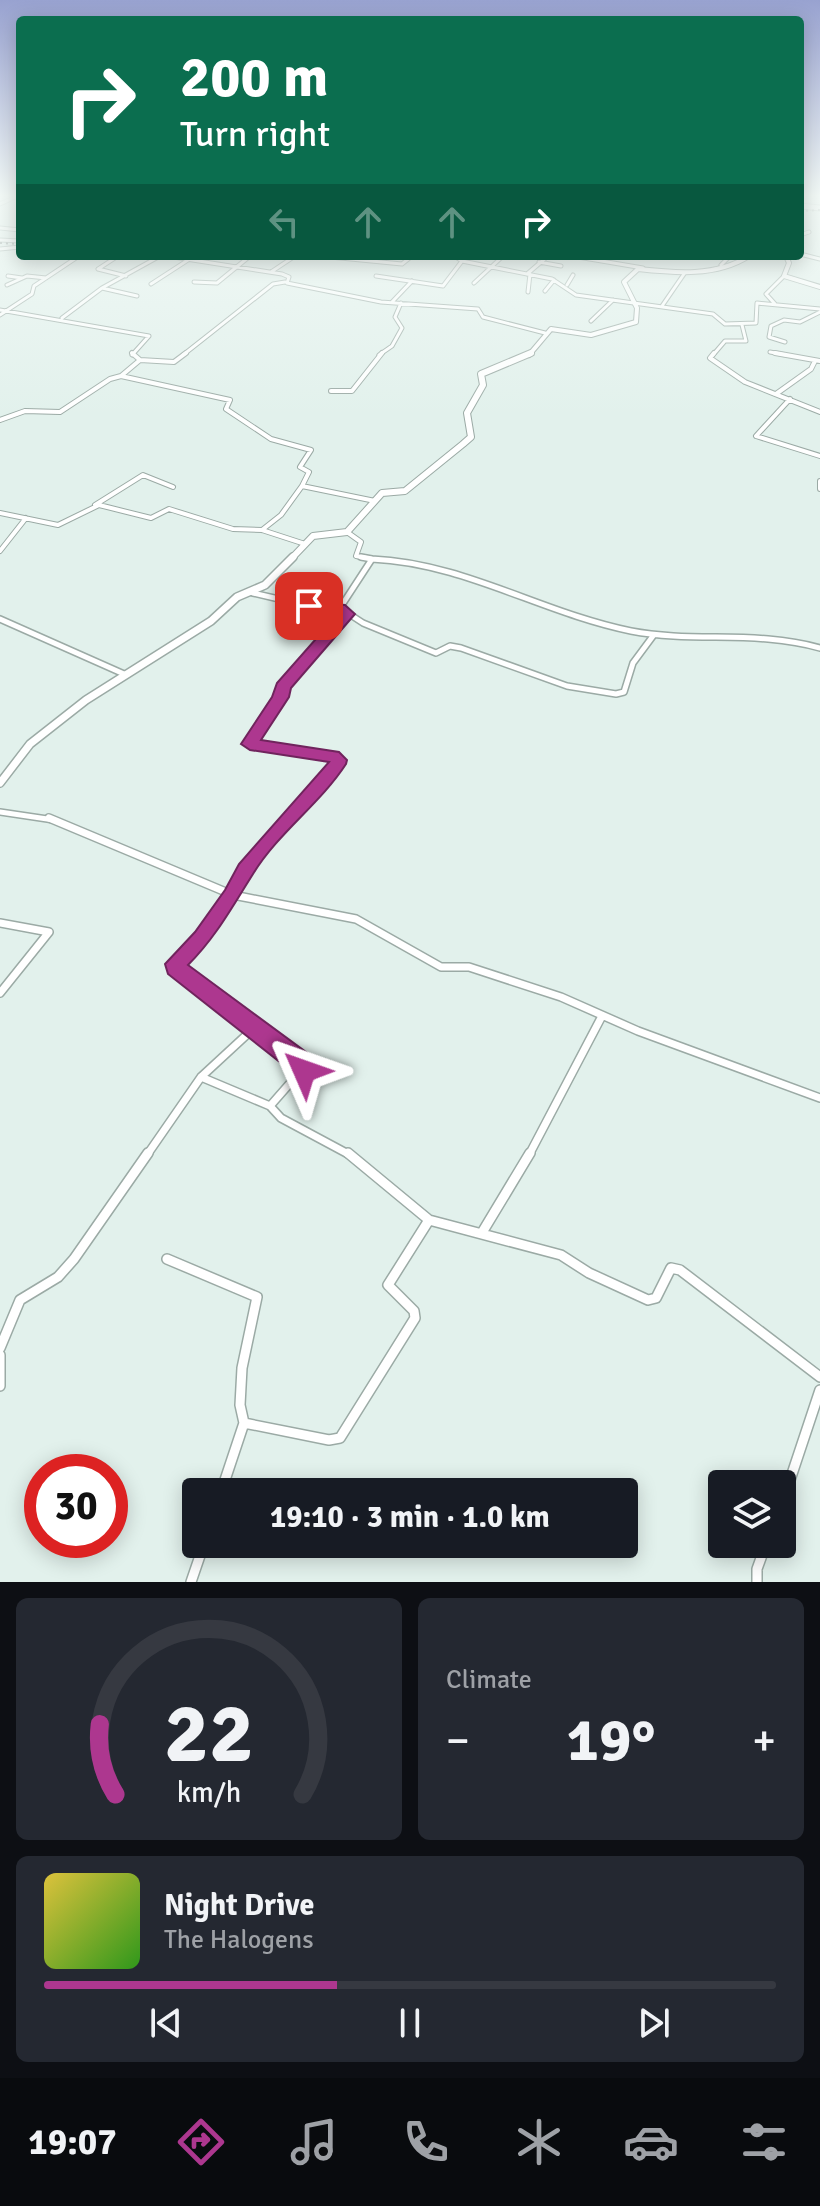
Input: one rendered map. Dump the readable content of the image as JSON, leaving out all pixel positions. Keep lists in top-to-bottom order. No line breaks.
{"page":{"turn":["200 m","Turn right"],"limit":"30","trip":"19:10 · 3 min · 1.0 km","tile":"Climate","heat":["−","19°","+"],"song":["Night Drive","The Halogens"],"tabs":"19:07","gauge":["22","km/h"]}}
